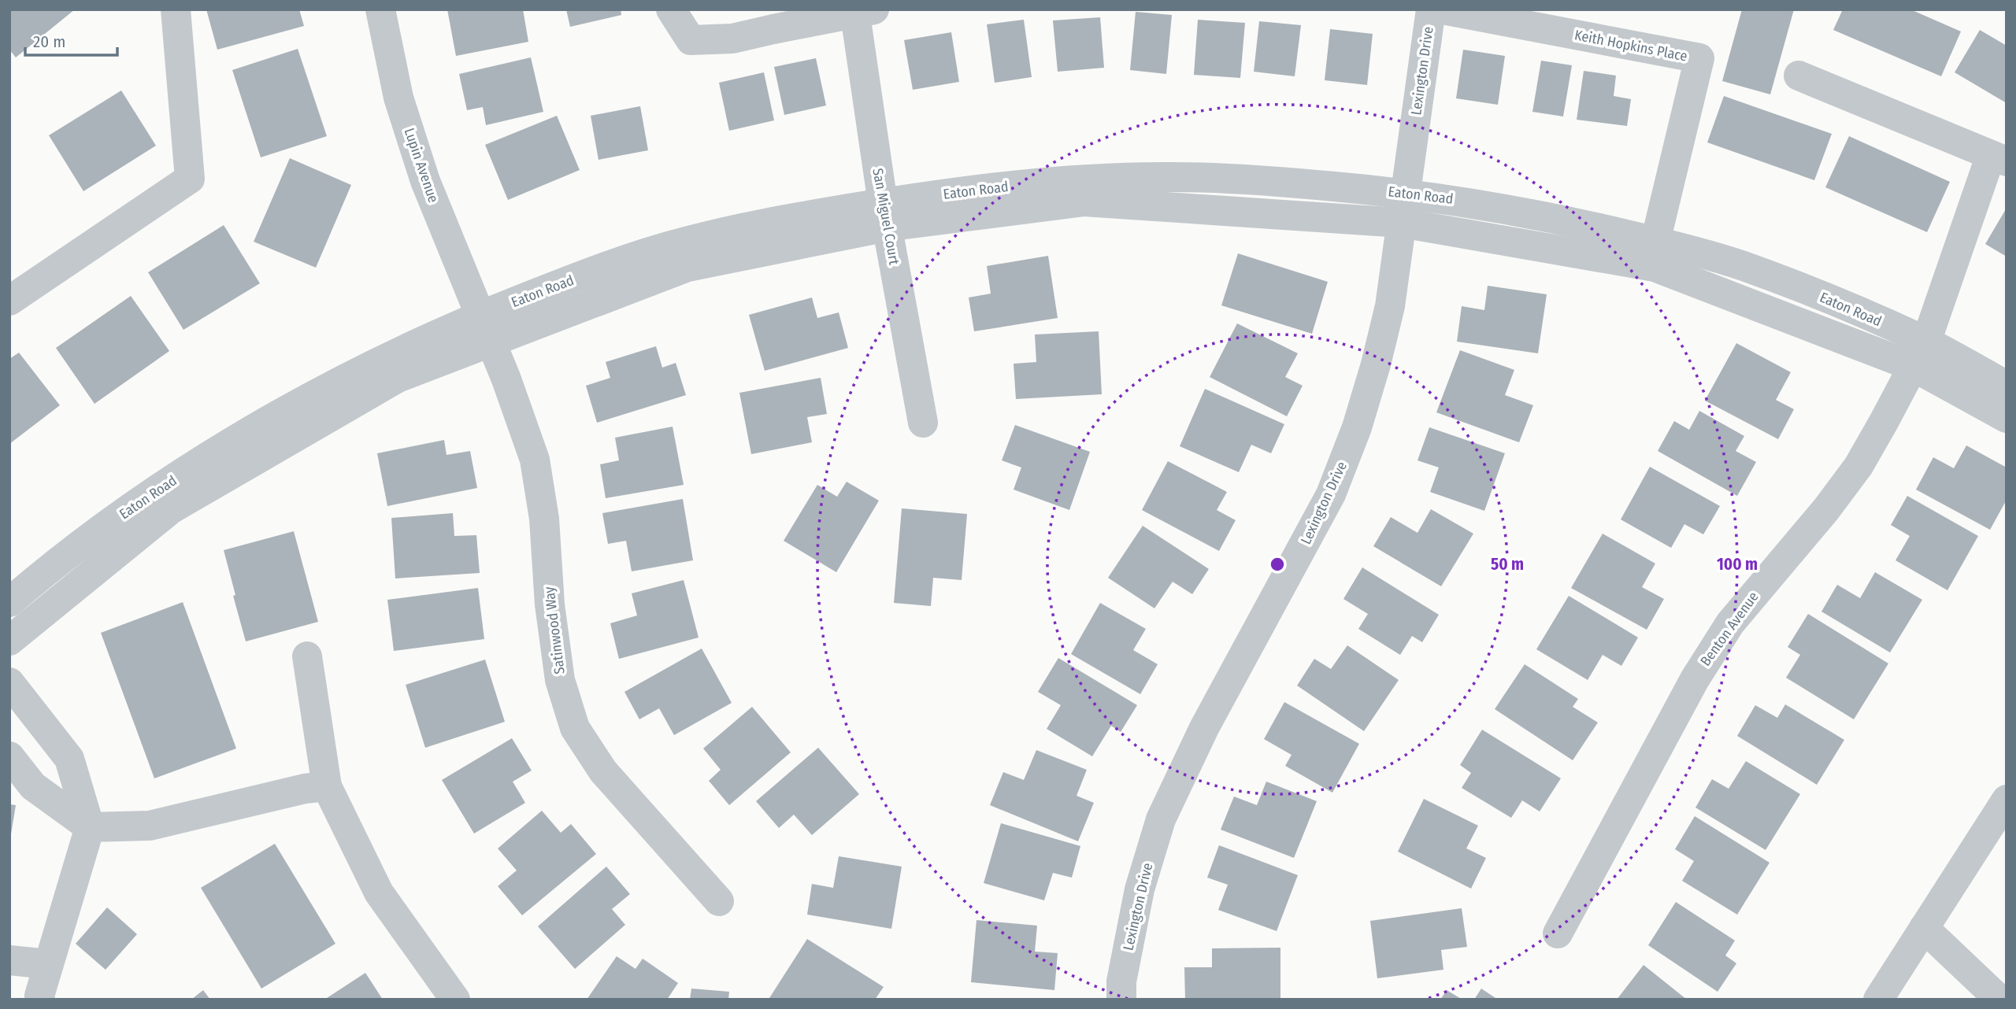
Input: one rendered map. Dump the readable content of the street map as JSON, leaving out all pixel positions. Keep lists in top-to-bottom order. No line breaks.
{"streets":{"street":["Keith Hopkins Place","Lexington Drive","Lupin Avenue","Eaton Road","San Miguel Court","Benton Avenue","Satinwood Way"]},"crossings":[["Keith Hopkins Place","Eaton Road"],["Lexington Drive","Eaton Road"],["Lupin Avenue","Eaton Road"],["Lupin Avenue","Satinwood Way"],["Eaton Road","San Miguel Court"],["Eaton Road","Benton Avenue"],["Eaton Road","Satinwood Way"]],"scale_bar":"20 m","rings":["50 m","100 m"]}
